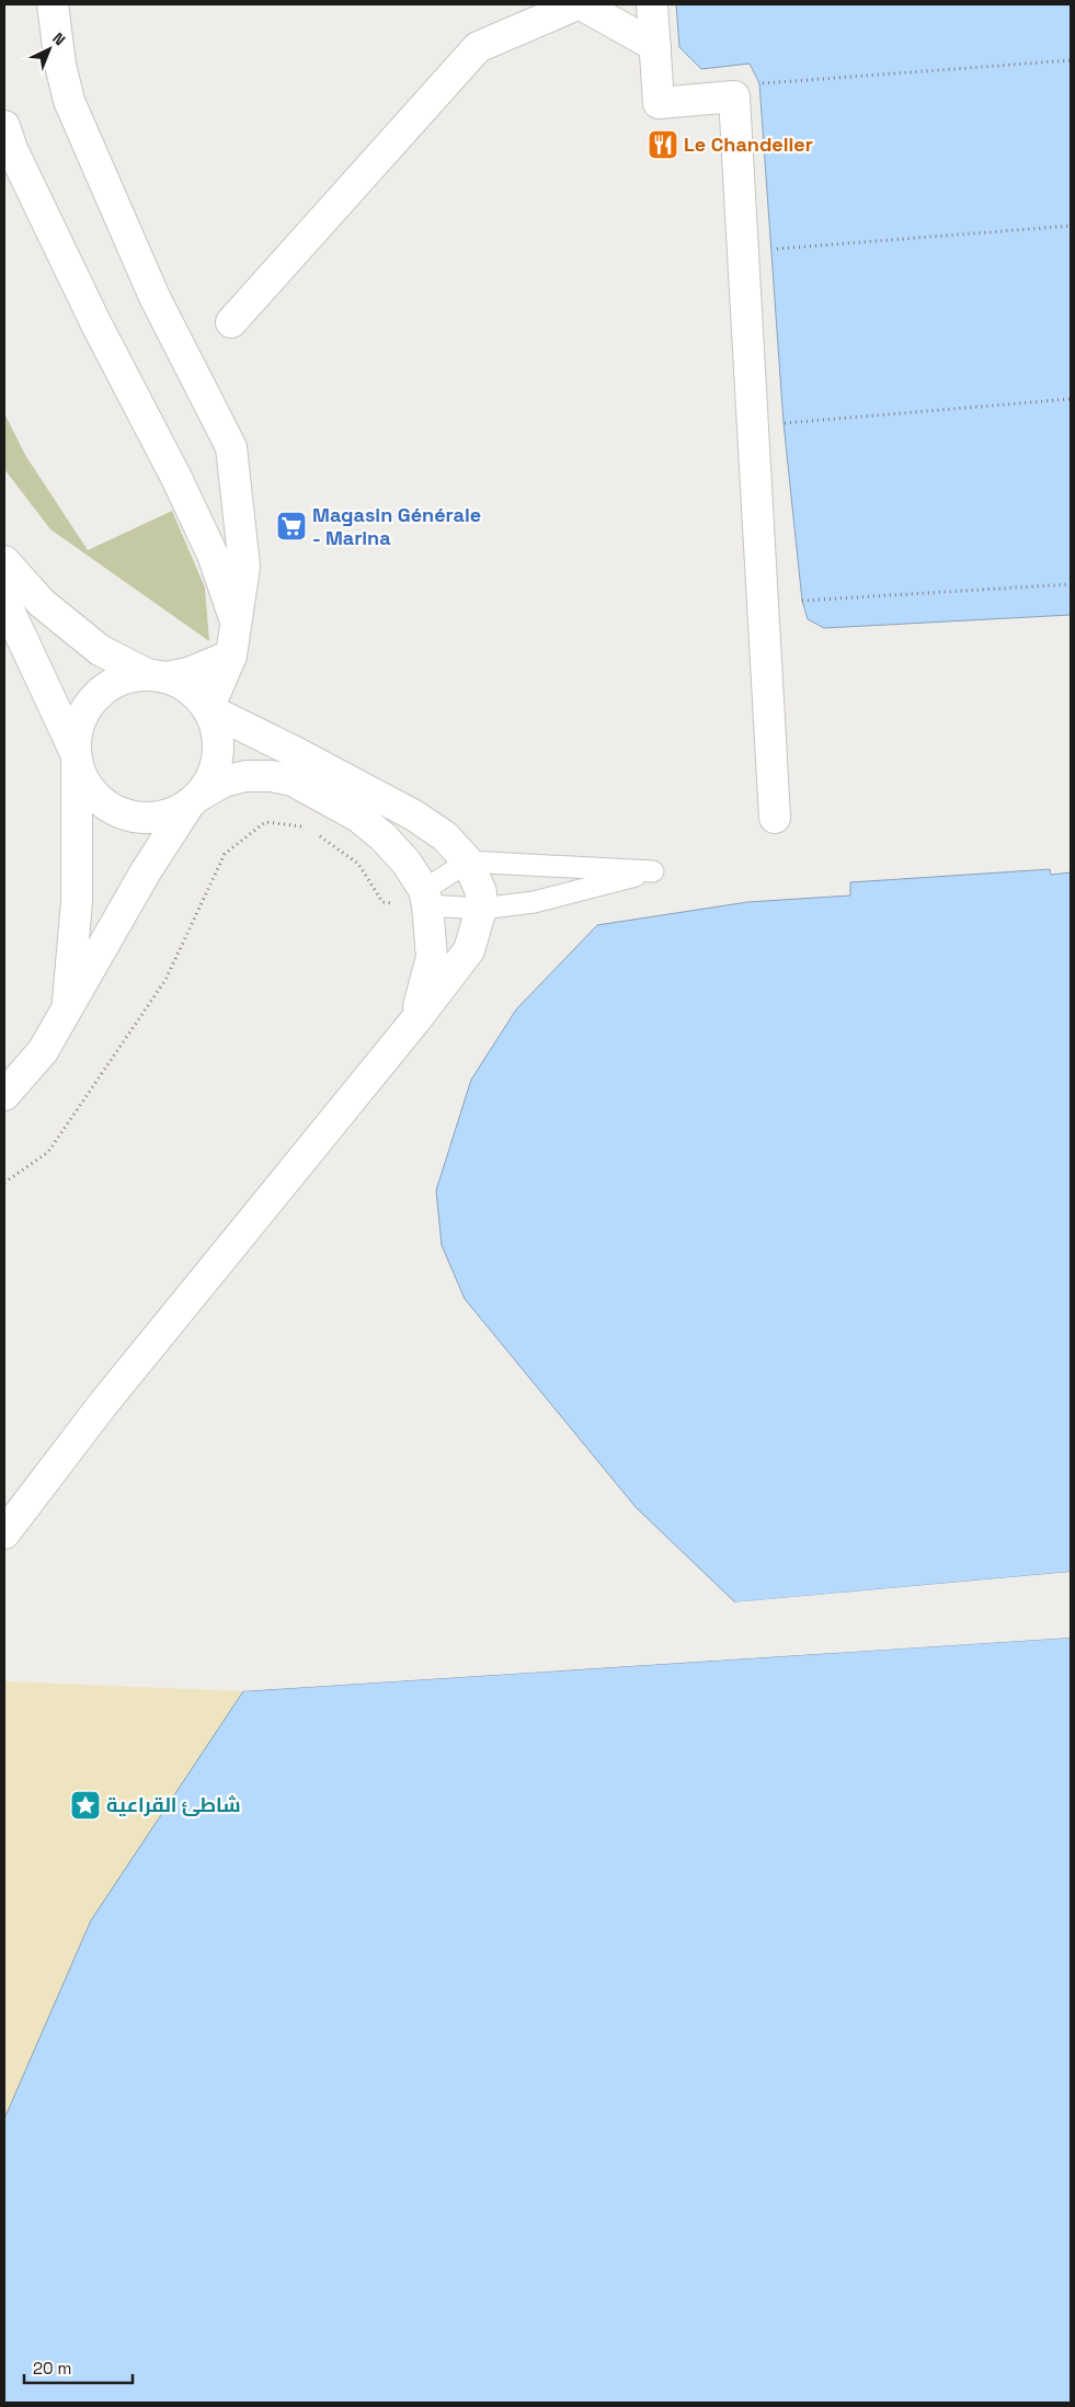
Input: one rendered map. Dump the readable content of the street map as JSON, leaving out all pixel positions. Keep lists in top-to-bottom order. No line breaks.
{"places":{"restaurant":["Le Chandelier"],"supermarket":["Magasin Générale - Marina"],"place":["شاطئ القراعية"]},"scale_bar":"20 m","north":"top right"}
